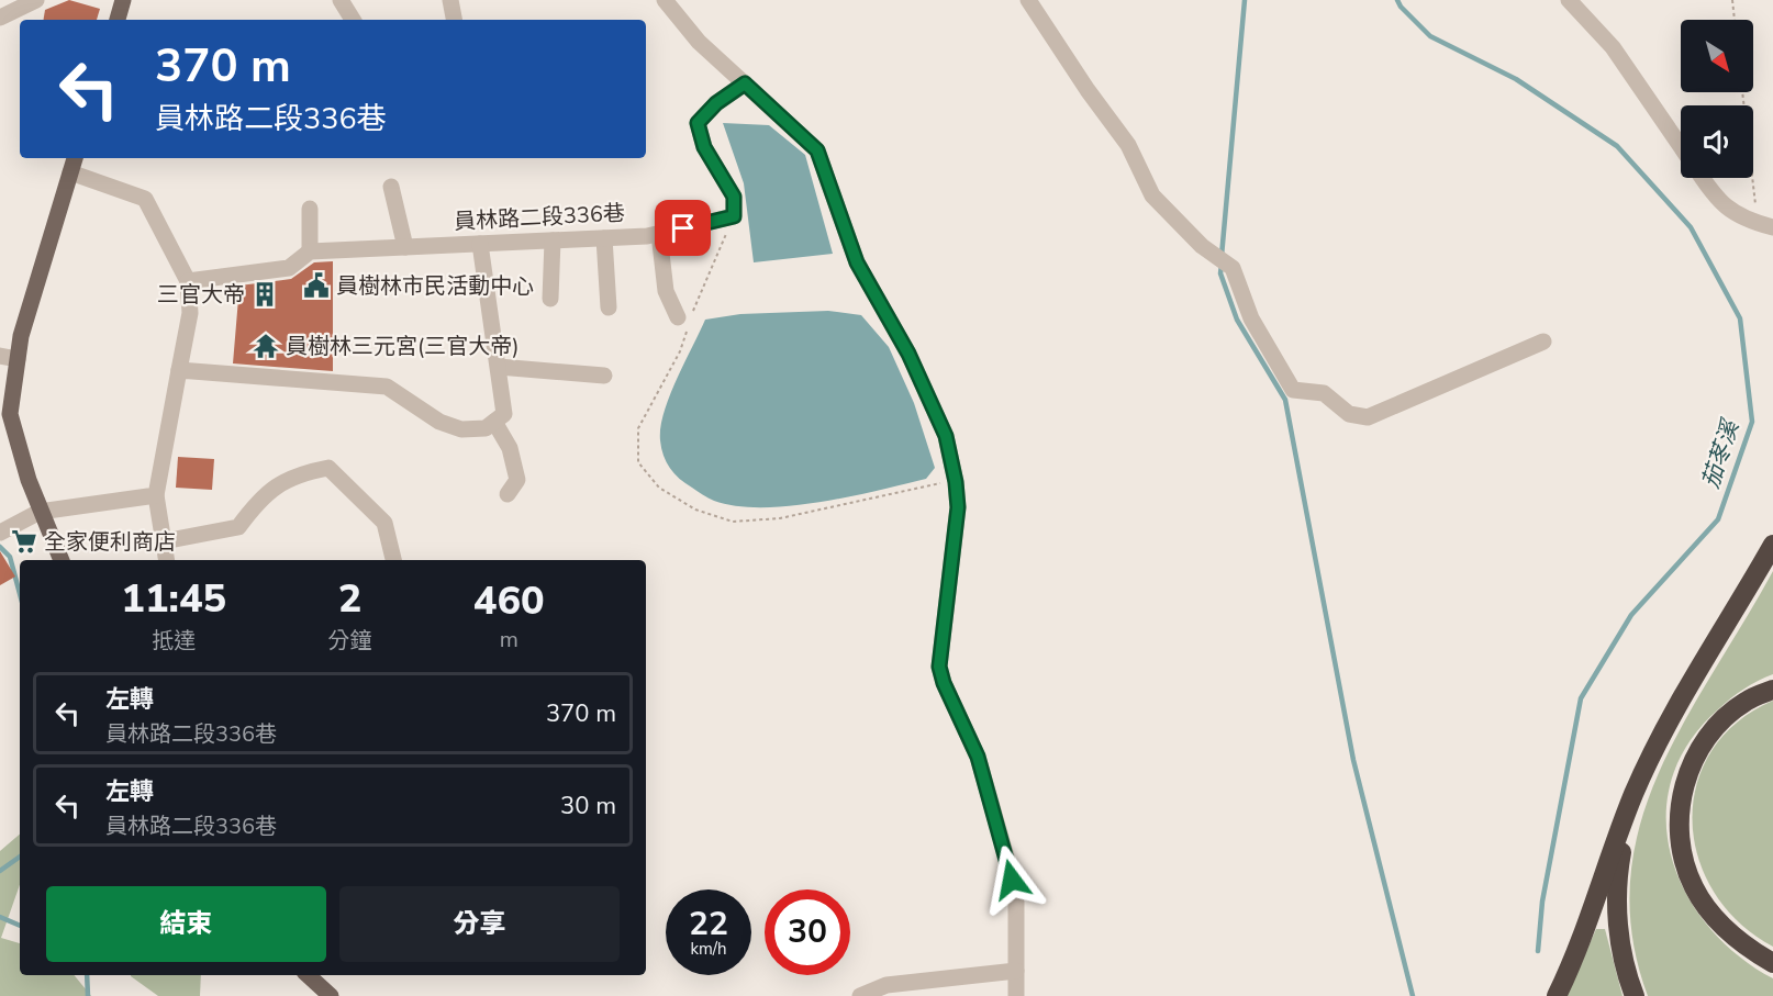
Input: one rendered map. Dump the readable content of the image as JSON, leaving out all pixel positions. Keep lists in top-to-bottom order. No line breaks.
{"streets":{"street":["員林路二段336巷"]},"water":["茄苳溪"],"places":{"public building":["員樹林市民活動中心"],"building":["三官大帝"],"temple":["員樹林三元宮(三官大帝)"],"supermarket":["全家便利商店"]},"north":"bottom right","page":{"turn":["370 m","員林路二段336巷"],"eta":["11:45","抵達","2","分鐘","460","m"],"list":[{"name":"左轉","note":"員林路二段336巷","value":"370 m"},{"name":"左轉","note":"員林路二段336巷","value":"30 m"}],"buttons":["結束","分享"],"speed":"22 km/h","limit":"30"}}
